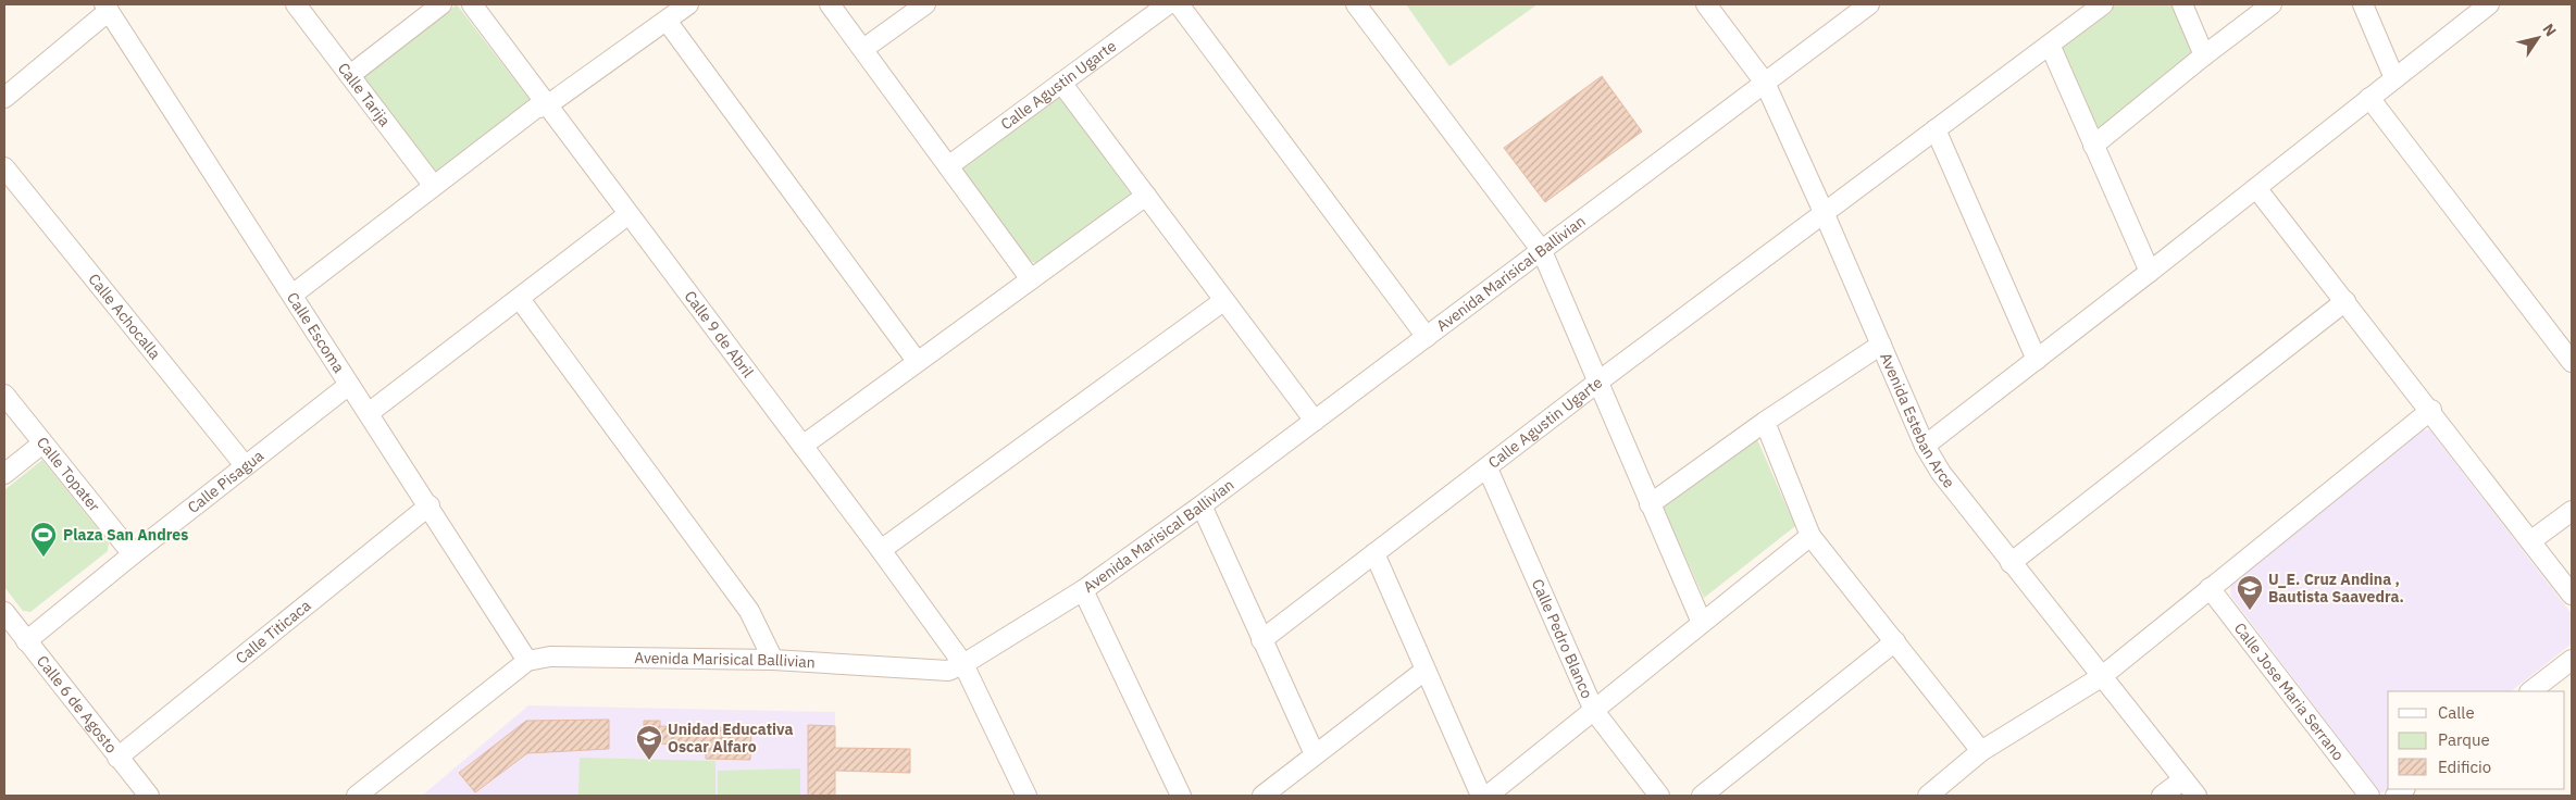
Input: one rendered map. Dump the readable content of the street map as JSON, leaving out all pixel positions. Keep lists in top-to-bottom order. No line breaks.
{"streets":{"street":["Calle Agustin Ugarte","Calle Tarija","Avenida Marisical Ballivian","Calle Achocalla","Calle Escoma","Calle 9 de Abril","Avenida Esteban Arce","Calle Topater","Calle Pisagua","Calle Titicaca","Calle Pedro Blanco","Calle Jose Maria Serrano","Calle 6 de Agosto"]},"crossings":[["Calle Agustin Ugarte","Avenida Marisical Ballivian"],["Calle Agustin Ugarte","Calle Pedro Blanco"],["Avenida Marisical Ballivian","Calle Escoma"],["Avenida Marisical Ballivian","Calle 9 de Abril"],["Avenida Marisical Ballivian","Avenida Esteban Arce"],["Calle Achocalla","Calle Pisagua"],["Calle Escoma","Calle Pisagua"],["Calle Escoma","Calle Titicaca"],["Calle Topater","Calle Pisagua"],["Calle Pisagua","Calle 6 de Agosto"],["Calle Titicaca","Calle 6 de Agosto"]],"places":{"sports":["Plaza San Andres"],"school or university":["U_E. Cruz Andina , Bautista Saavedra.","Unidad Educativa Oscar Alfaro"]},"legend":["Calle","Parque","Edificio"],"north":"top right"}
